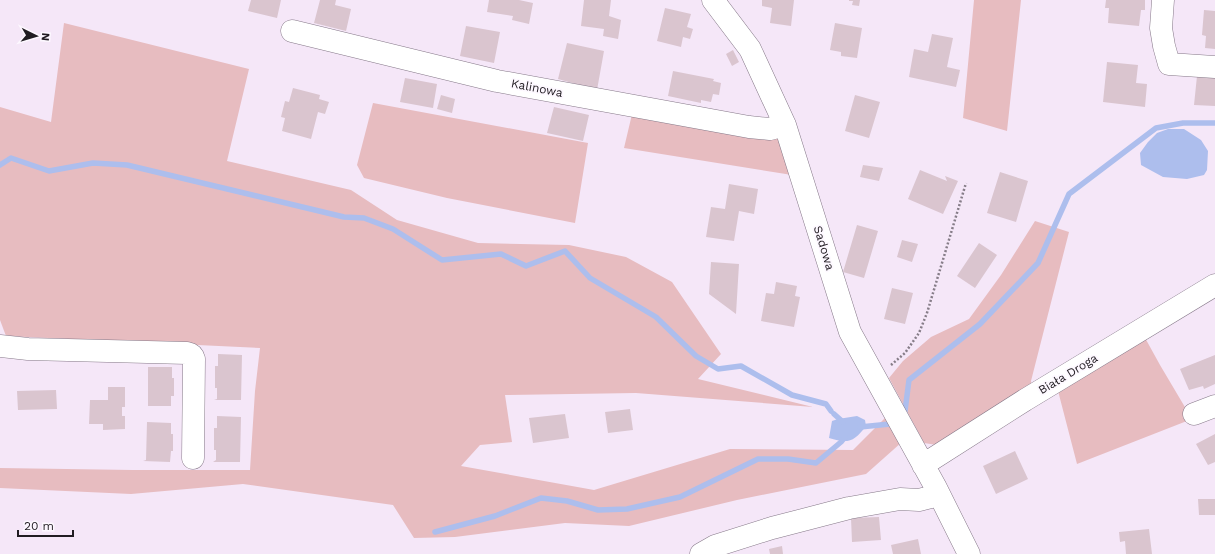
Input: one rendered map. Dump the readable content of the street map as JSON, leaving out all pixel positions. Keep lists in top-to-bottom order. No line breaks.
{"streets":{"street":["Kalinowa","Sadowa","Biała Droga"]},"crossings":[["Kalinowa","Sadowa"],["Sadowa","Biała Droga"]],"scale_bar":"20 m","north":"right"}
